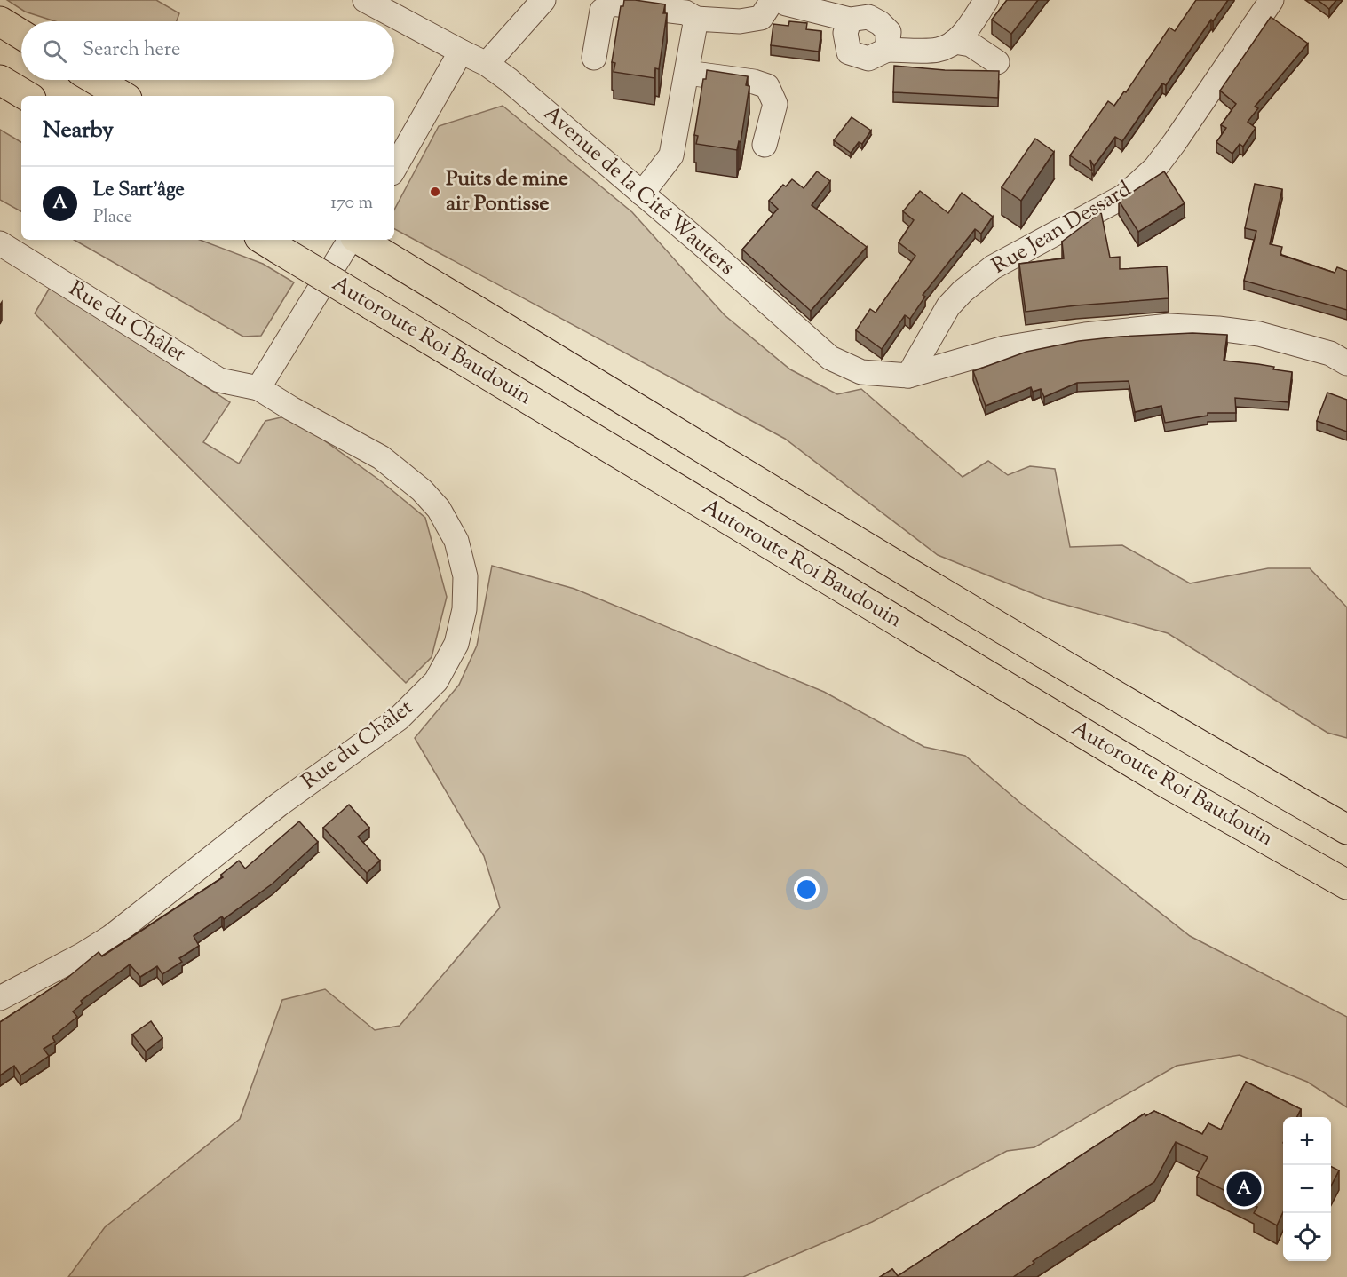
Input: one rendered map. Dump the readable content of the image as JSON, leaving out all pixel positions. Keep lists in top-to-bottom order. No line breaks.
{"streets":{"highway":["Autoroute Roi Baudouin"],"street":["Avenue de la Cité Wauters","Rue Jean Dessard","Rue du Châlet"]},"crossings":[["Avenue de la Cité Wauters","Rue Jean Dessard"]],"places":["Puits de mine air Pontisse"],"page":{"search":"Search here","heading":"Nearby","list":[{"mark":"A","name":"Le Sart'âge","note":"Place","value":"170 m"}],"map_buttons":["+","−"],"pins":"A"}}
